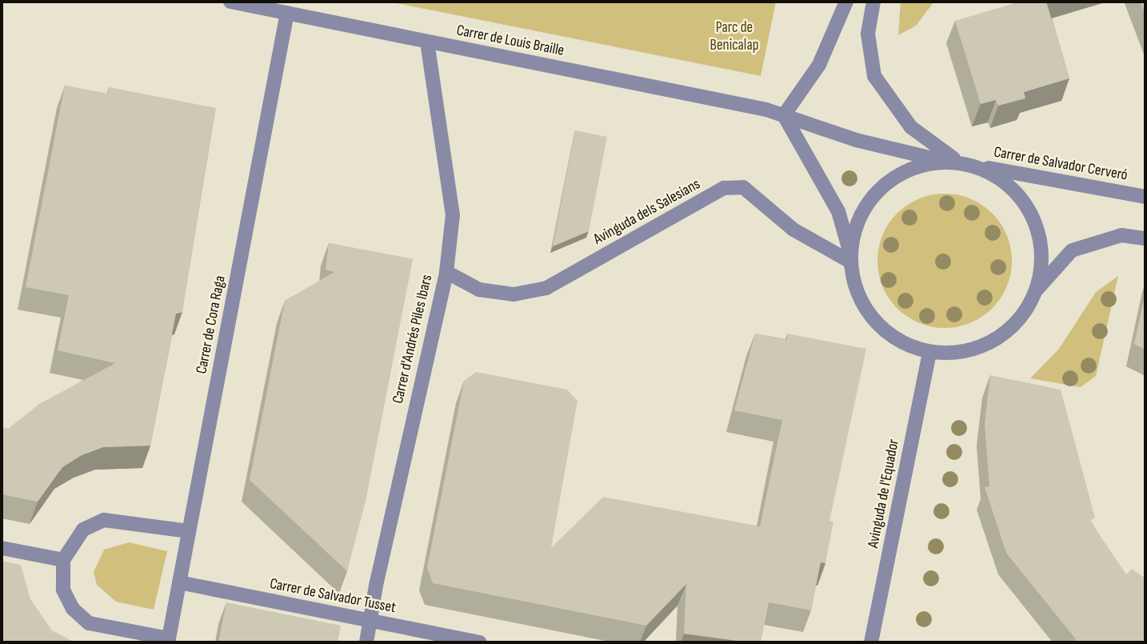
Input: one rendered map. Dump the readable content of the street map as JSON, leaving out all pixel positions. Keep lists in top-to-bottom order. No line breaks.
{"streets":{"street":["Carrer de Louis Braille","Carrer de Salvador Cerveró","Avinguda dels Salesians","Carrer de Cora Raga","Carrer d'Andrés Piles Ibars","Avinguda de l'Equador","Carrer de Salvador Tusset"]},"crossings":[["Carrer de Louis Braille","Carrer de Salvador Cerveró"],["Carrer de Louis Braille","Avinguda dels Salesians"],["Carrer de Louis Braille","Carrer de Cora Raga"],["Carrer de Louis Braille","Carrer d'Andrés Piles Ibars"],["Carrer de Louis Braille","Avinguda de l'Equador"],["Carrer de Salvador Cerveró","Avinguda dels Salesians"],["Carrer de Salvador Cerveró","Avinguda de l'Equador"],["Avinguda dels Salesians","Carrer d'Andrés Piles Ibars"],["Avinguda dels Salesians","Avinguda de l'Equador"],["Carrer de Cora Raga","Carrer de Salvador Tusset"],["Carrer d'Andrés Piles Ibars","Carrer de Salvador Tusset"]],"parks":["Parc de Benicalap"]}
